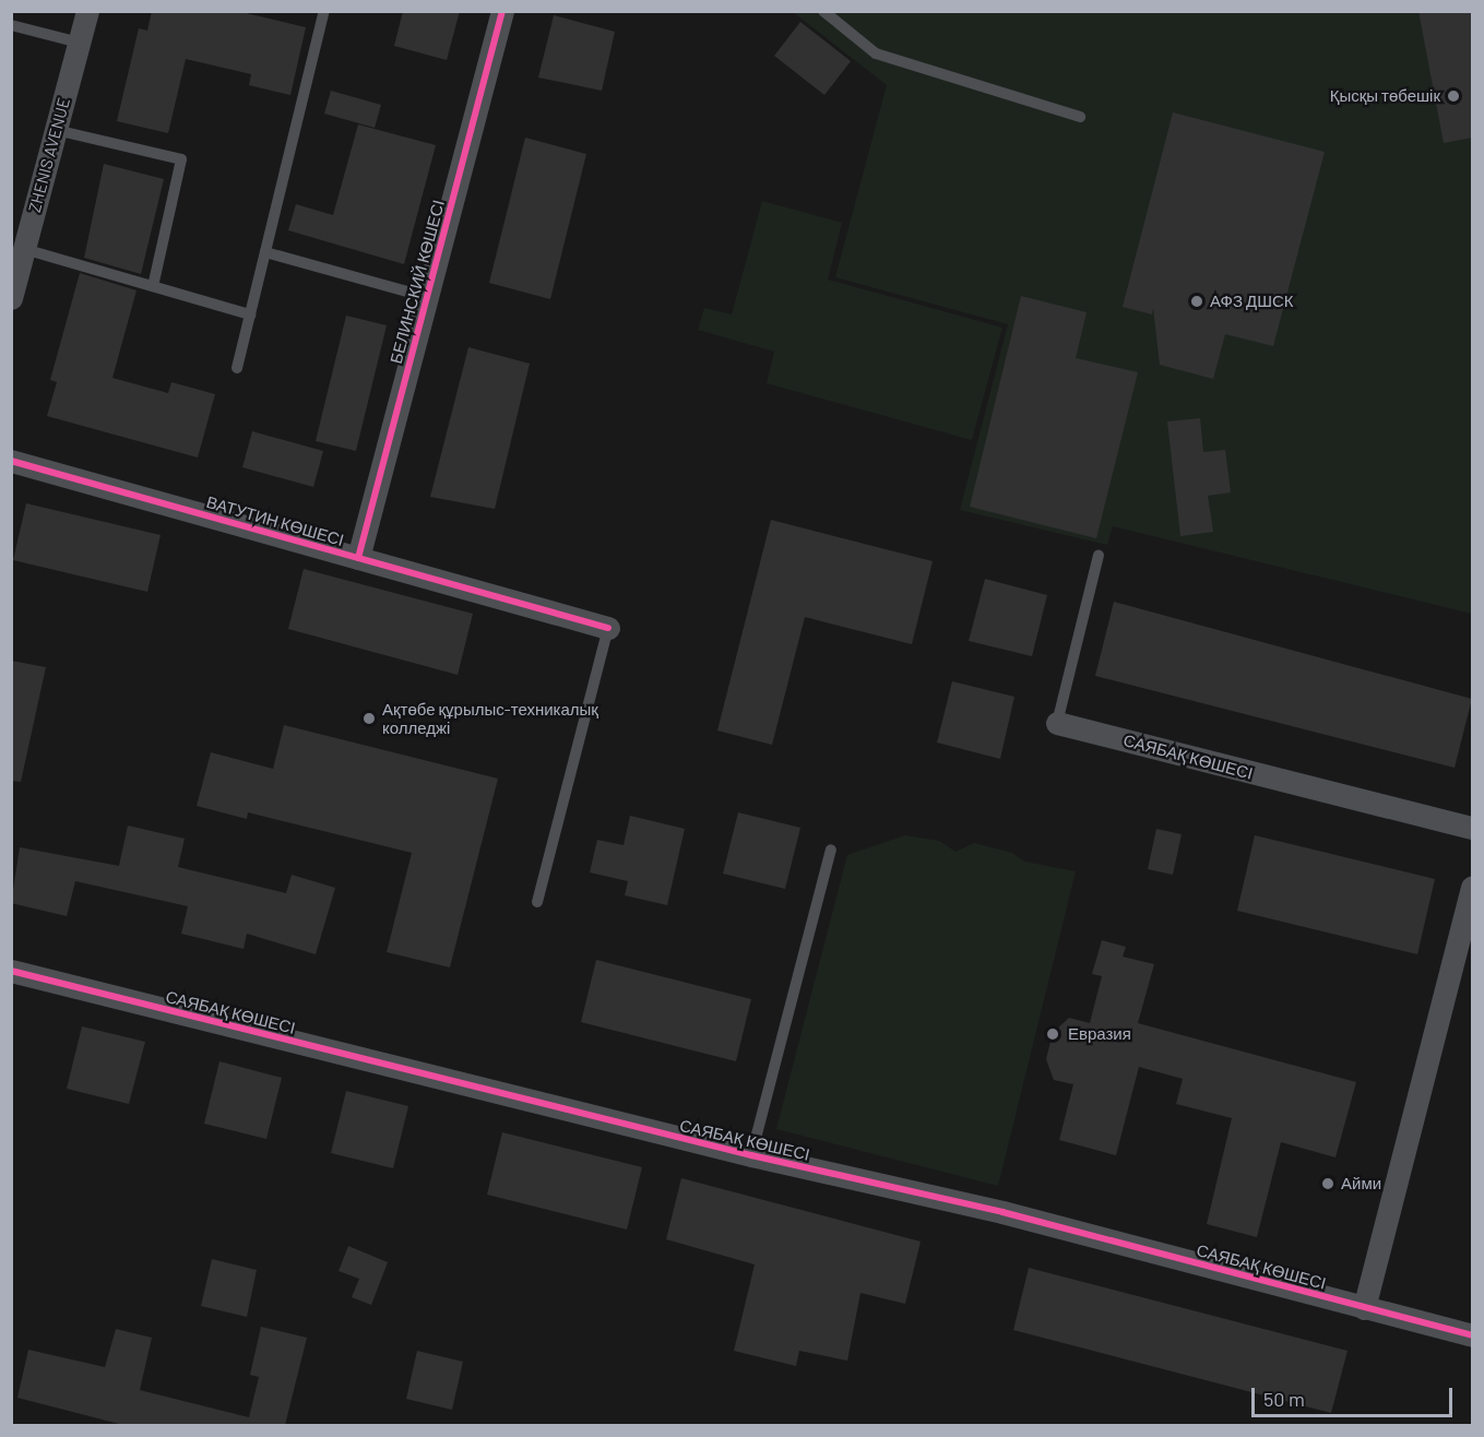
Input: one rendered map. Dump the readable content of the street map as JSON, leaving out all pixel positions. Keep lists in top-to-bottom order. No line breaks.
{"streets":{"street":["ZHENIS AVENUE","БЕЛИНСКИЙ КӨШЕСІ","ВАТУТИН КӨШЕСІ","САЯБАҚ КӨШЕСІ"]},"crossings":[["БЕЛИНСКИЙ КӨШЕСІ","ВАТУТИН КӨШЕСІ"]],"places":["Қысқы төбешік","АФЗ ДШСК","Ақтөбе құрылыс-техникалық колледжі","Евразия","Айми"],"scale_bar":"50 m"}
